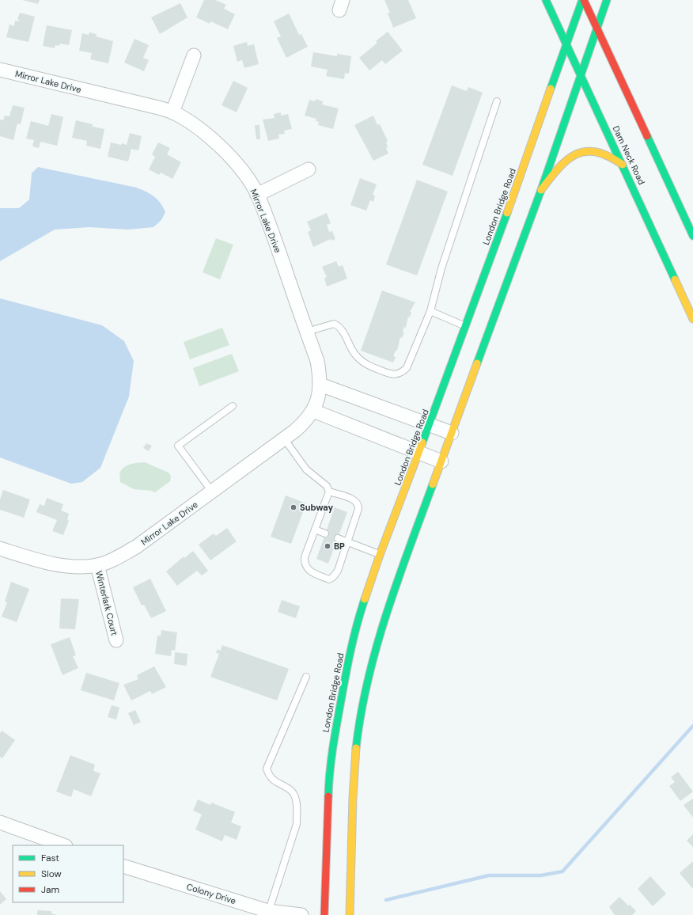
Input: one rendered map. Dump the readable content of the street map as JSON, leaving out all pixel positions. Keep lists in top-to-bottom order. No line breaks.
{"streets":{"main road":["Dam Neck Road","London Bridge Road"],"street":["Mirror Lake Drive","Winterlark Court","Colony Drive"]},"crossings":[["Mirror Lake Drive","Winterlark Court"],["Dam Neck Road","London Bridge Road"]],"places":["Subway","BP"],"legend":["Fast","Slow","Jam"]}
